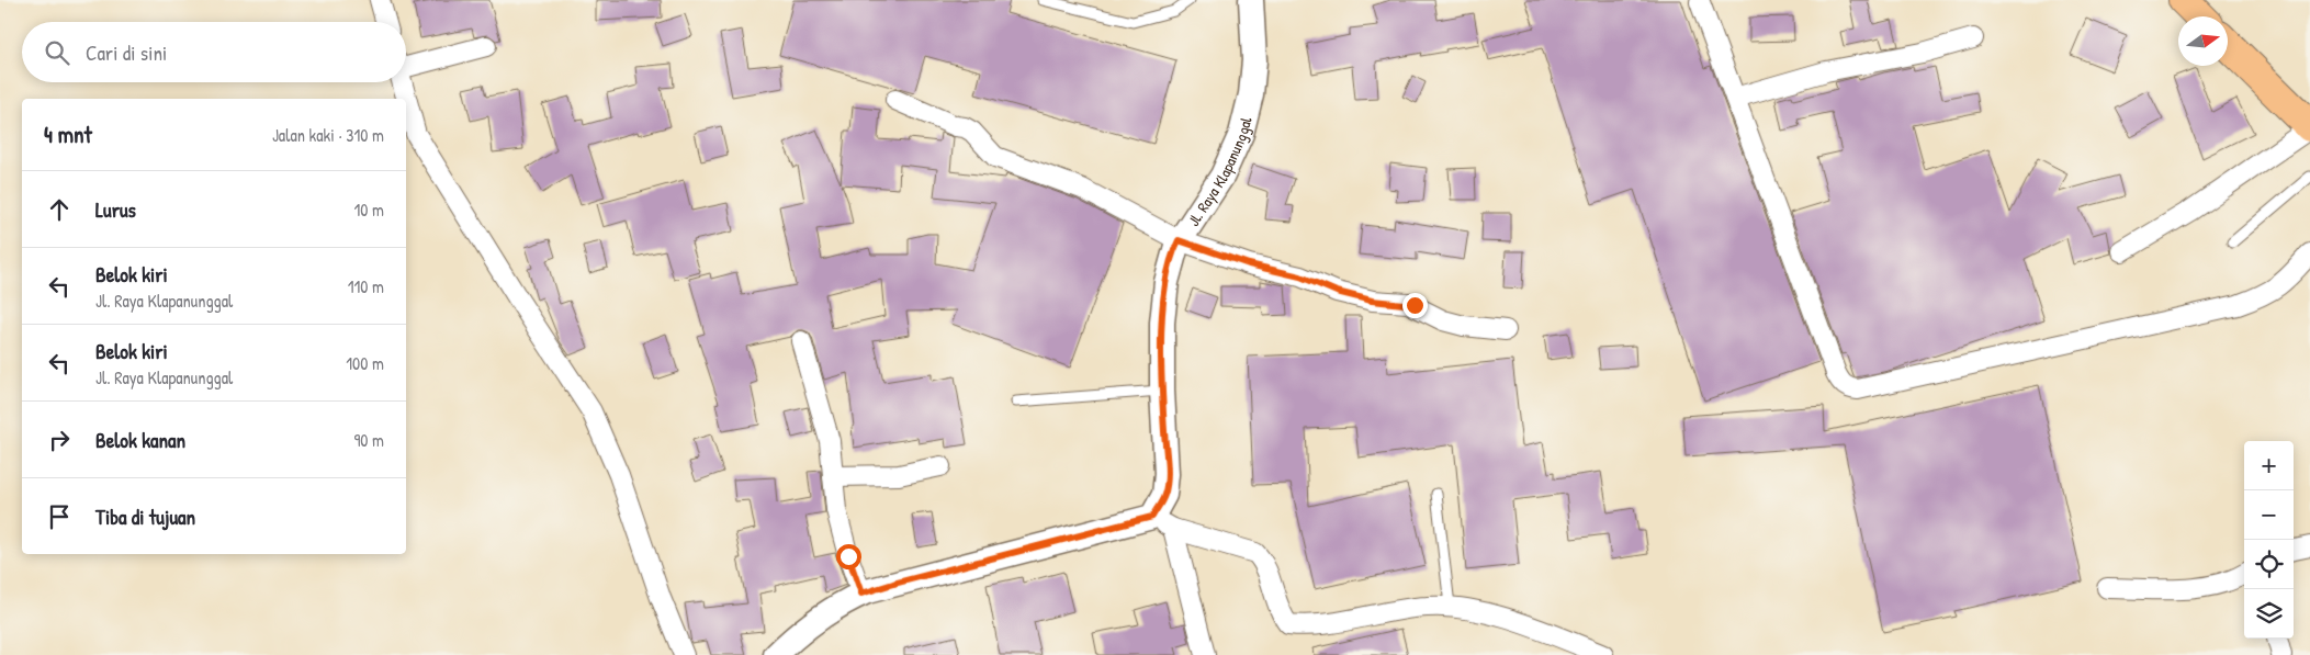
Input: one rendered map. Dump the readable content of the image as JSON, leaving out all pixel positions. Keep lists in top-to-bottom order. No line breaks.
{"streets":{"street":["Jl. Raya Klapanunggal"]},"north":"right","page":{"search":"Cari di sini","heading":["4 mnt","Jalan kaki · 310 m"],"list":[["Lurus","10 m"],["Belok kiri","Jl. Raya Klapanunggal","110 m"],["Belok kiri","Jl. Raya Klapanunggal","100 m"],["Belok kanan","90 m"],"Tiba di tujuan"],"map_buttons":["+","−"]}}
